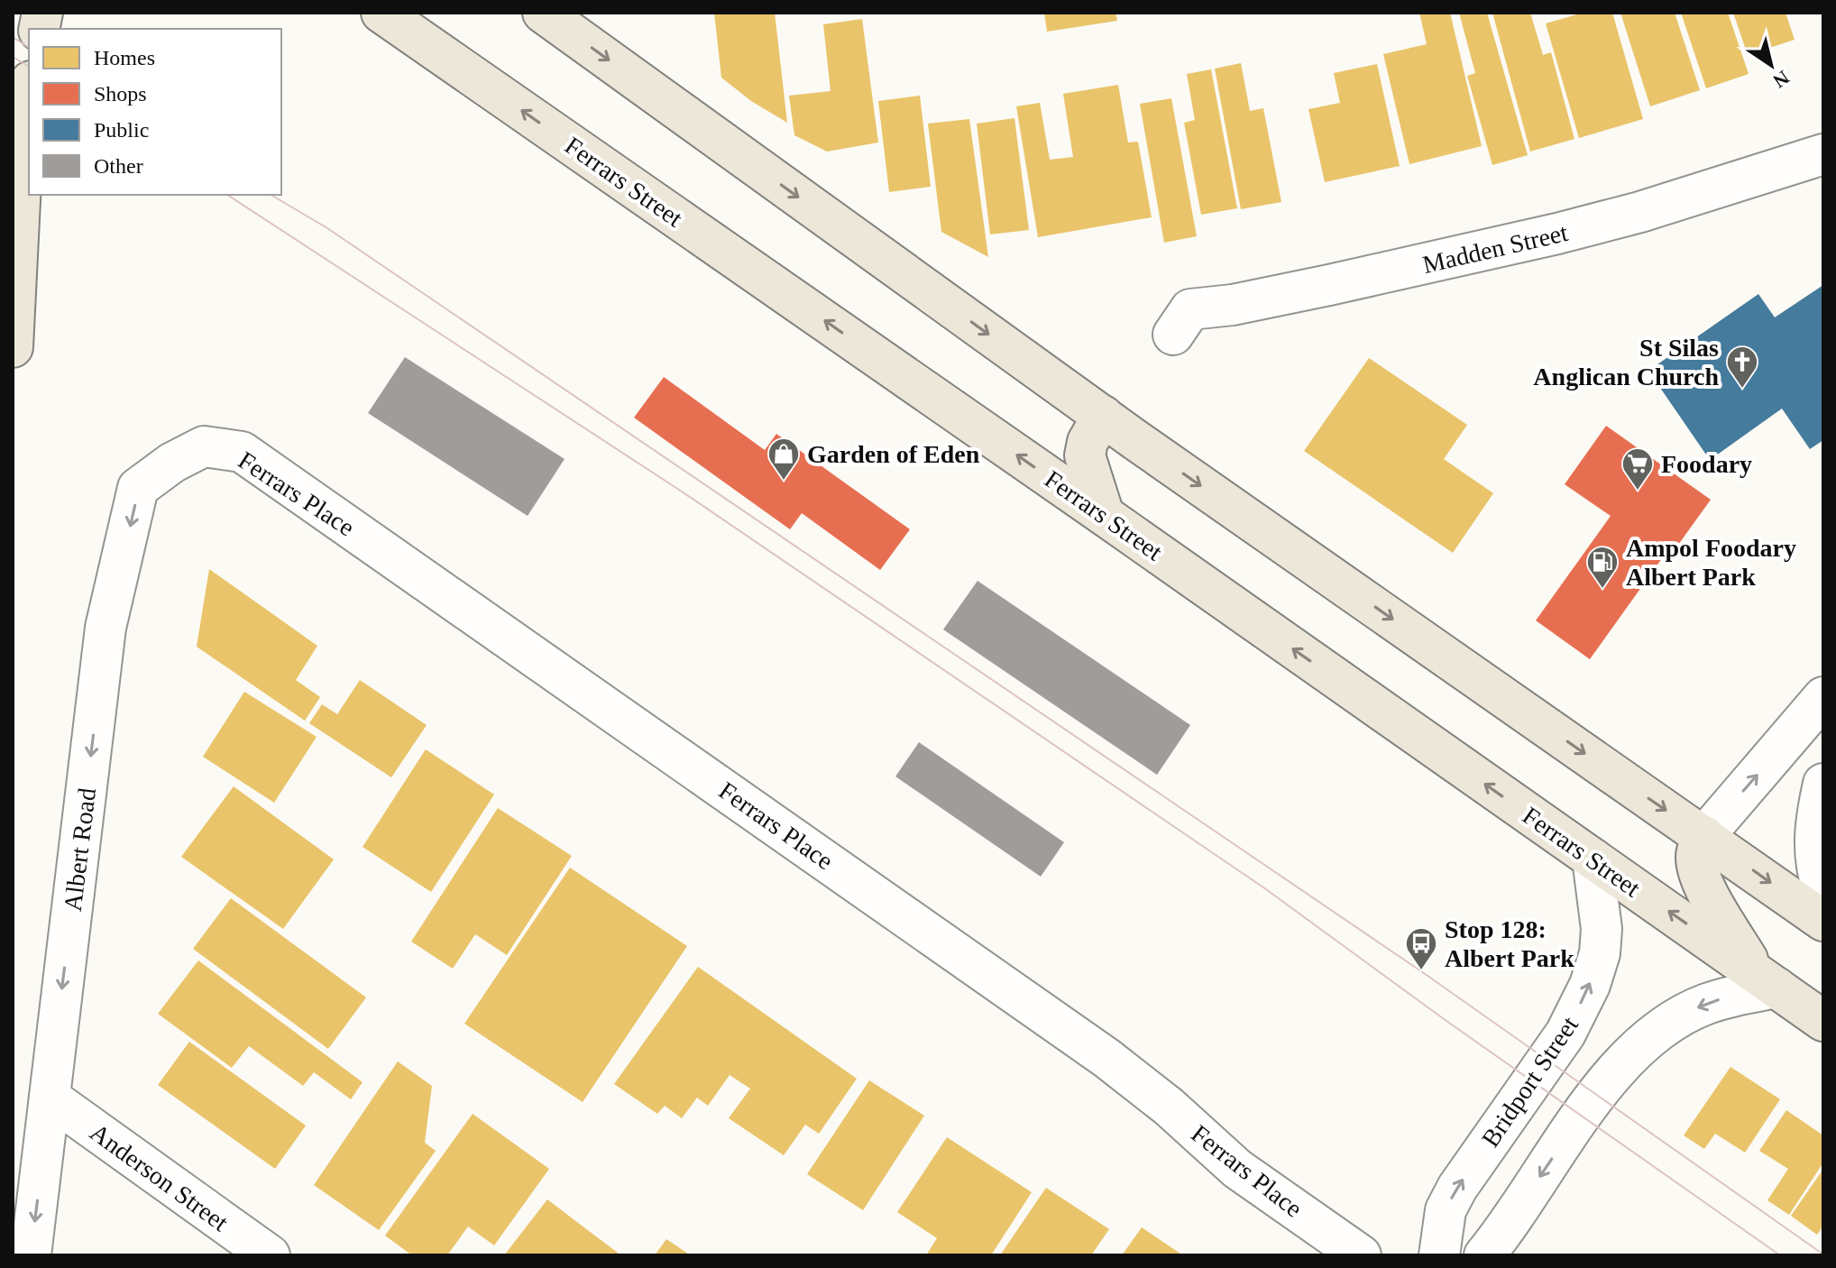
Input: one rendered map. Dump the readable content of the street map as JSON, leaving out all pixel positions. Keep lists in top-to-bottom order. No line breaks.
{"streets":{"main road":["Ferrars Street"],"street":["Madden Street","Ferrars Place","Albert Road","Bridport Street","Anderson Street"]},"crossings":[["Ferrars Street","Bridport Street"],["Ferrars Place","Albert Road"],["Albert Road","Anderson Street"]],"one_way":["Albert Road","Bridport Street"],"places":{"church":["St Silas Anglican Church"],"shop":["Garden of Eden"],"supermarket":["Foodary"],"fuel station":["Ampol Foodary Albert Park"],"bus stop":["Stop 128: Albert Park"]},"legend":["Homes","Shops","Public","Other"],"north":"bottom right"}
